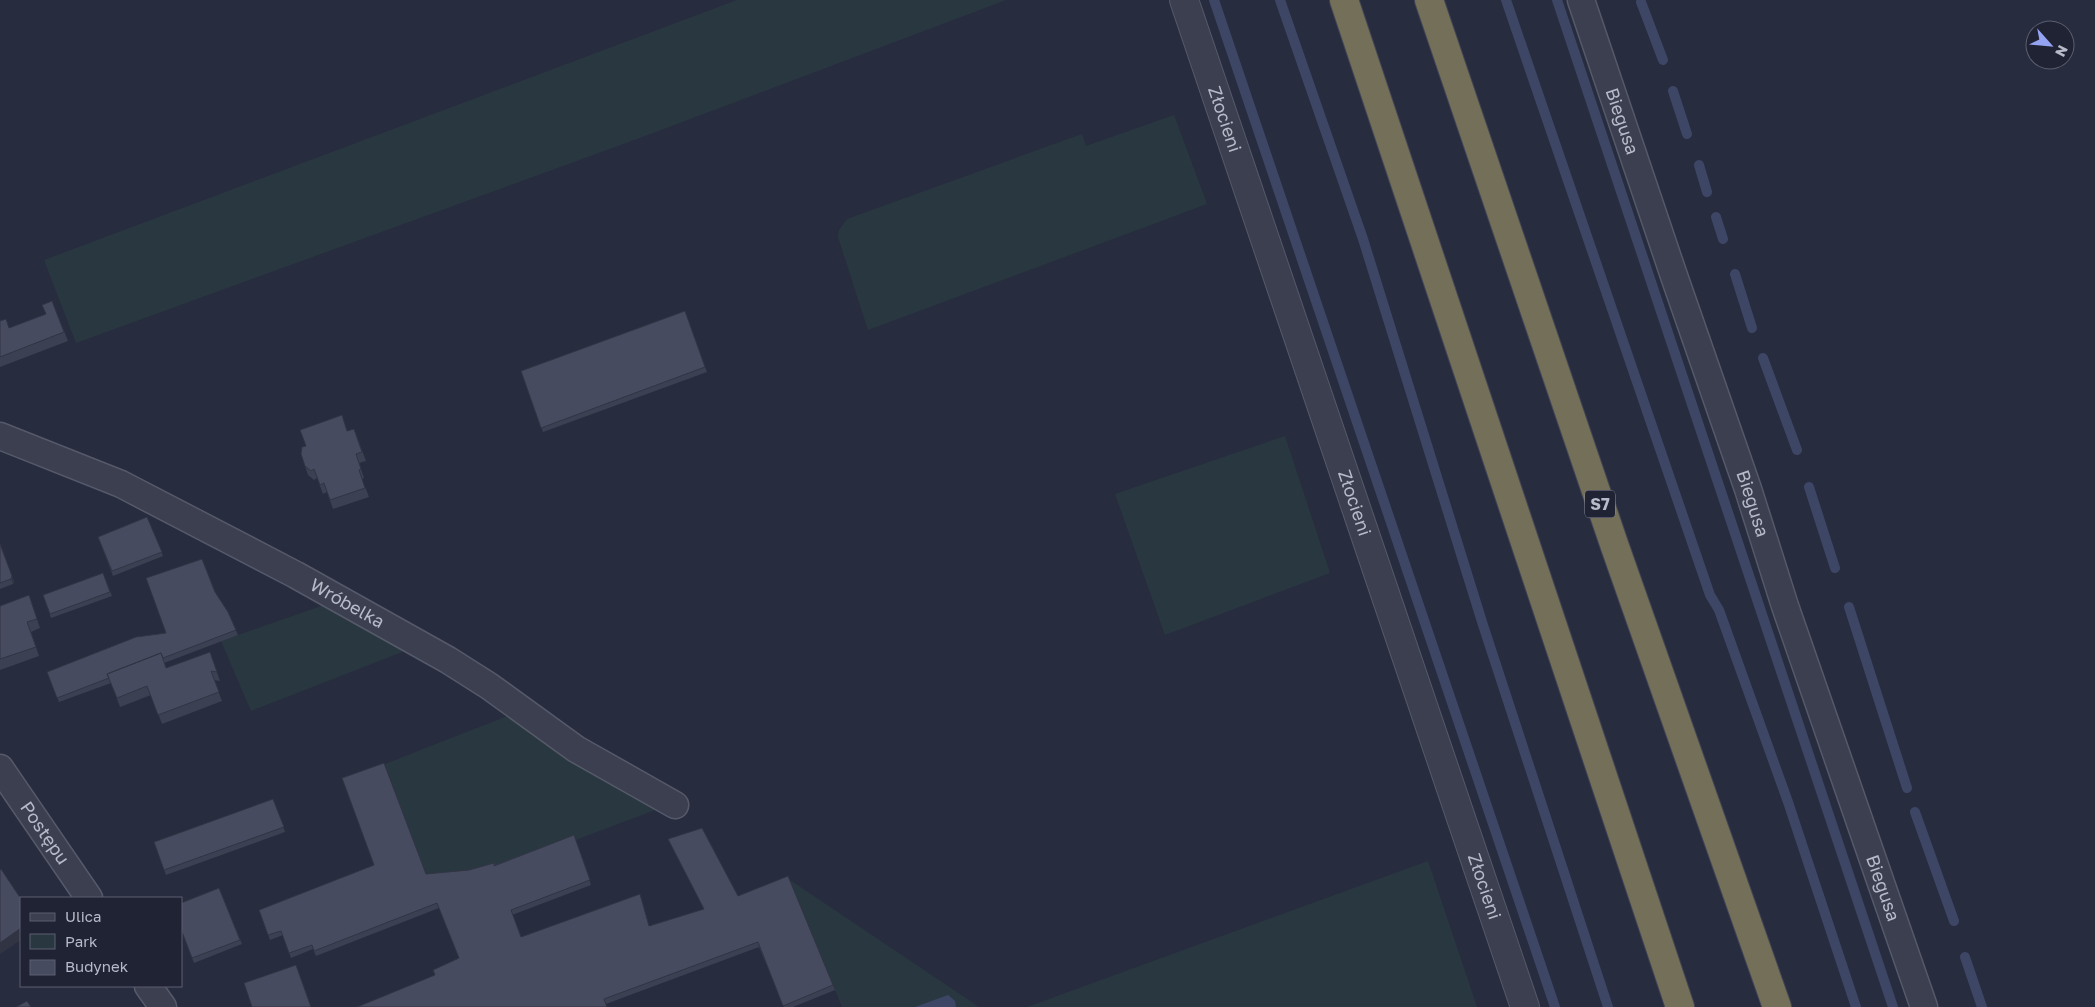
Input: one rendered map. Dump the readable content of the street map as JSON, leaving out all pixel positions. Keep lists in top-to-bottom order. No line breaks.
{"streets":{"highway":["S7"],"street":["Złocieni","Biegusa","Wróbelka","Postępu"]},"legend":["Ulica","Park","Budynek"],"north":"bottom right"}
